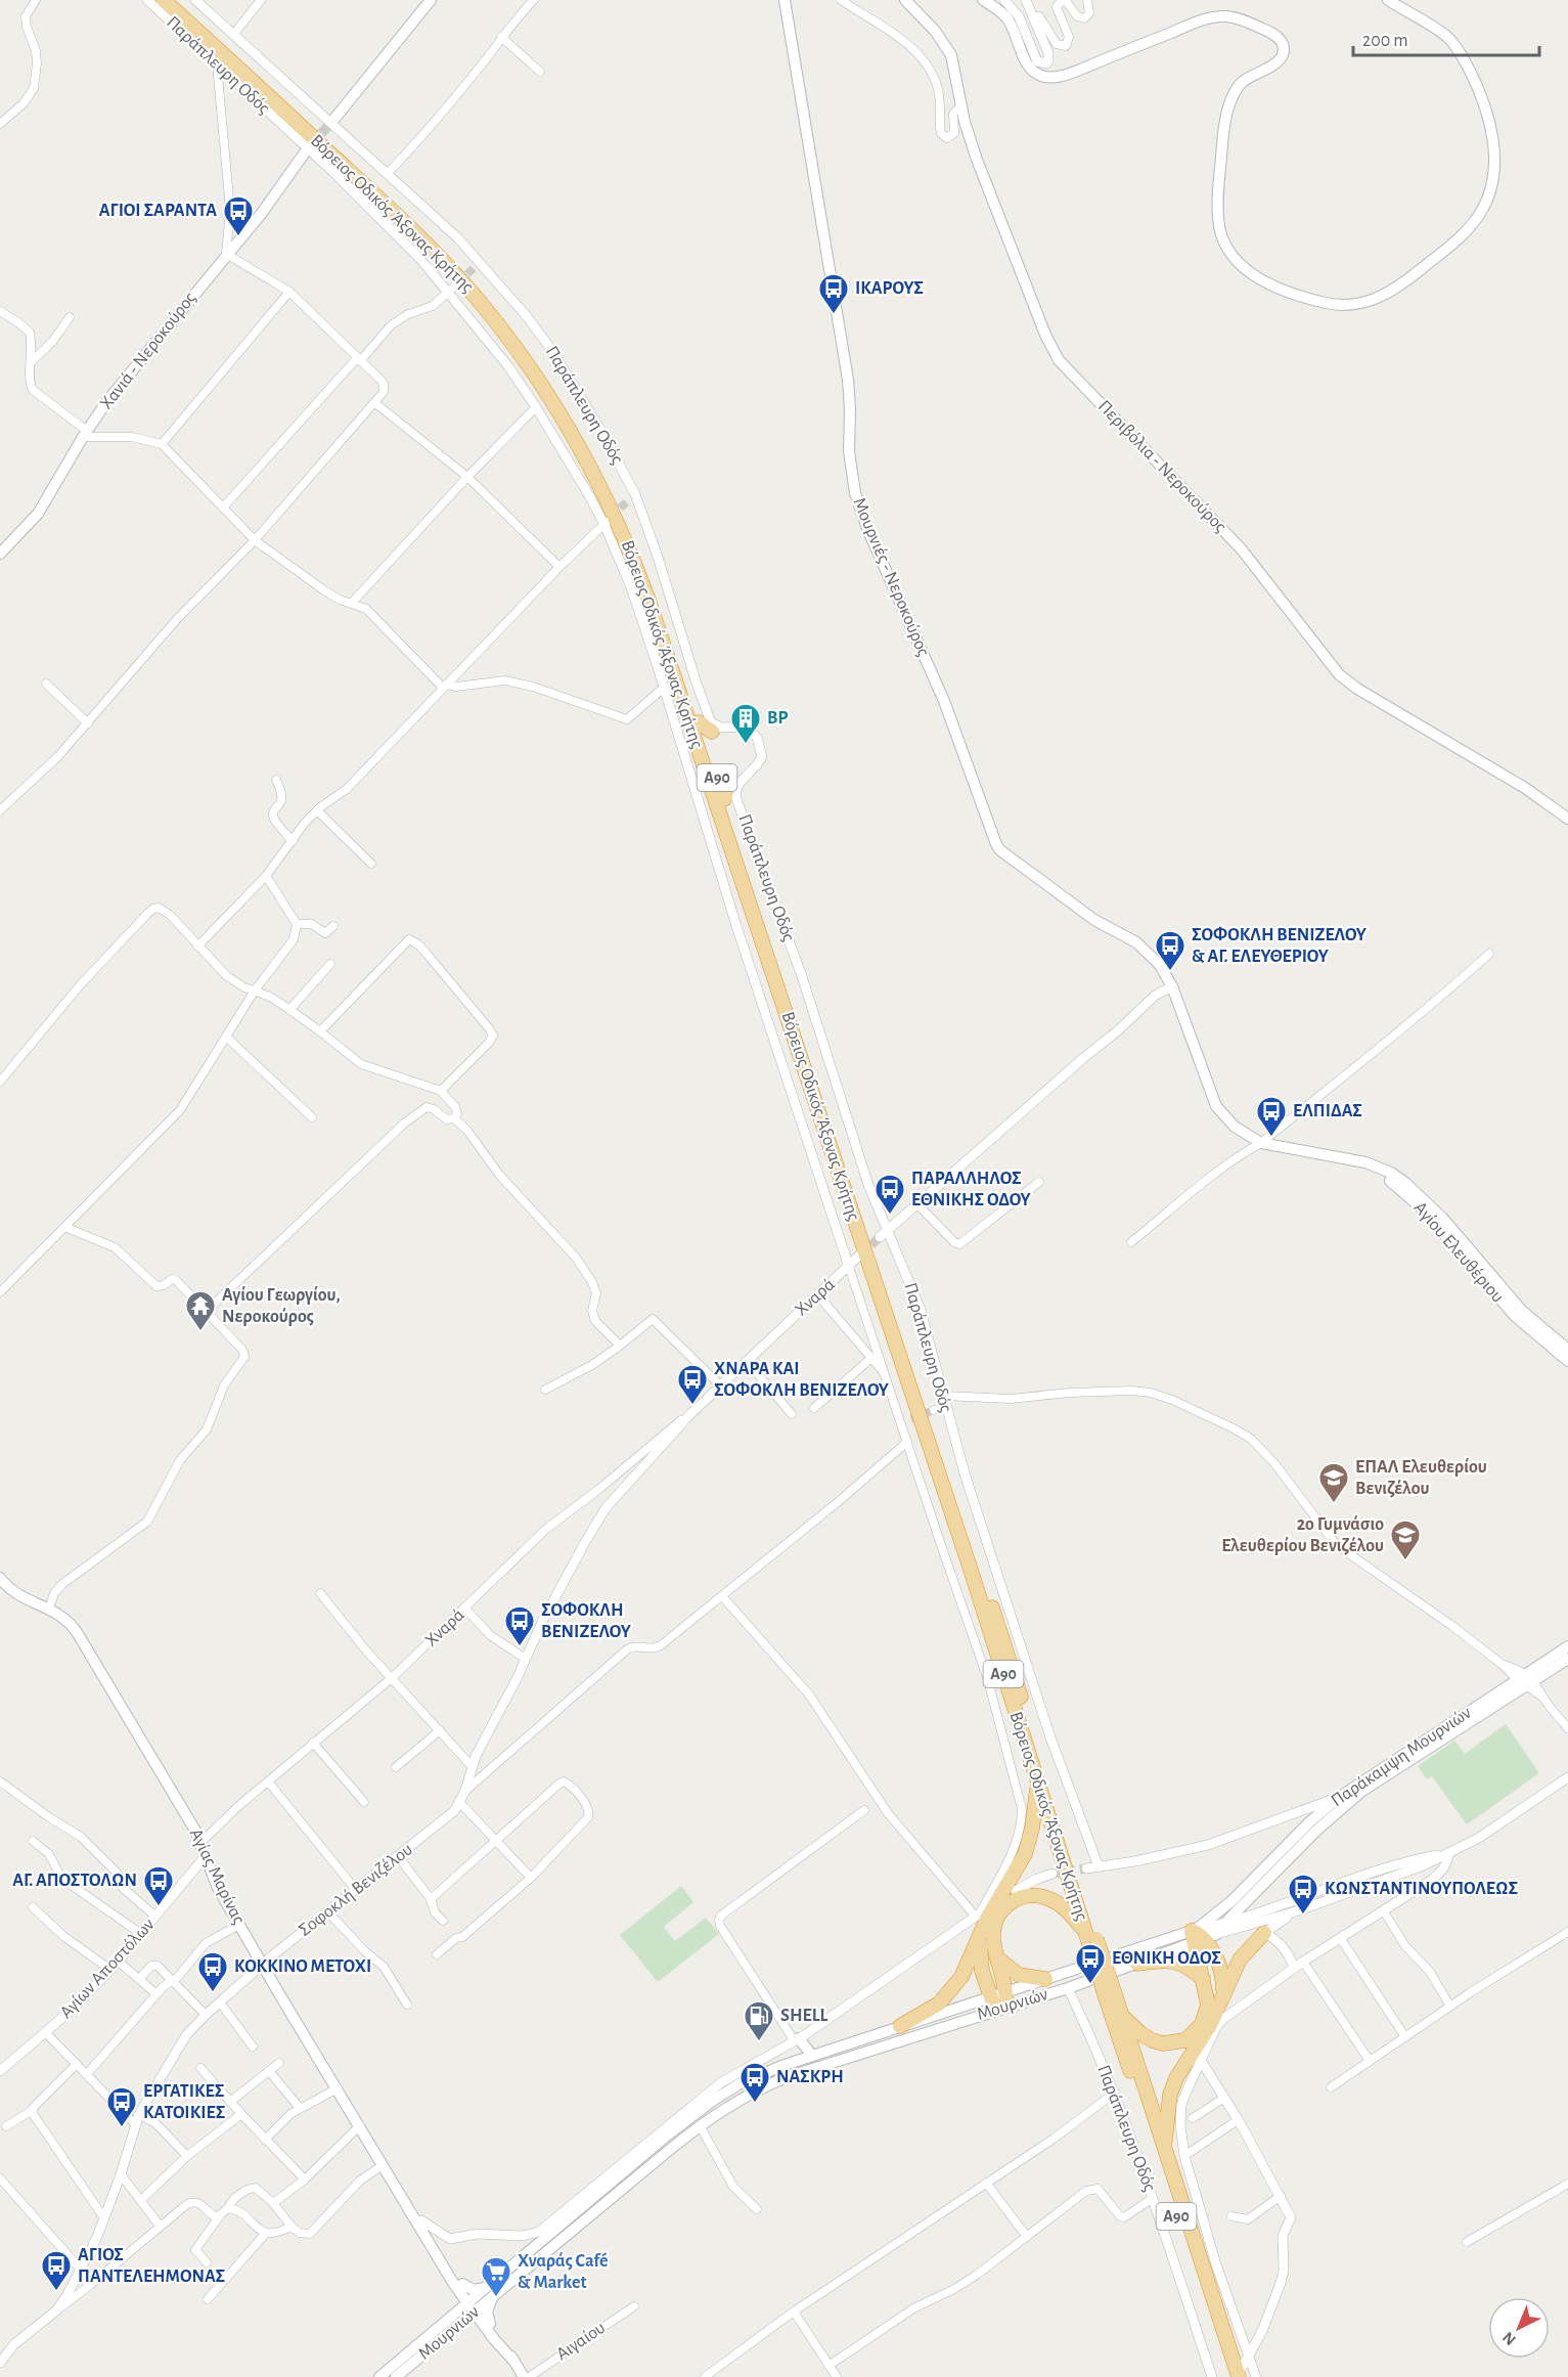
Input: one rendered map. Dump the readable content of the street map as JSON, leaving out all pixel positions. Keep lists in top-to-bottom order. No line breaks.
{"streets":{"highway":["Βόρειος Οδικός Άξονας Κρήτης","Α90"],"main road":["Χανιά - Νεροκούρος","Περιβόλια - Νεροκούρος","Μουρνιές - Νεροκούρος","Αγίου Ελευθέριου","Παράκαμψη Μουρνιών","Αγίας Μαρίνας","Μουρνιών"],"street":["Παράπλευρη Οδός","Χναρά","Σοφοκλή Βενιζέλου","Αγίων Αποστόλων","Αιγαίου"]},"crossings":[["Παράπλευρη Οδός","Χναρά"],["Παράπλευρη Οδός","Μουρνιών"],["Μουρνιές - Νεροκούρος","Αγίου Ελευθέριου"],["Χναρά","Αγίας Μαρίνας"],["Χναρά","Σοφοκλή Βενιζέλου"],["Παράκαμψη Μουρνιών","Μουρνιών"],["Αγίας Μαρίνας","Σοφοκλή Βενιζέλου"],["Αγίας Μαρίνας","Αγίων Αποστόλων"],["Αγίας Μαρίνας","Μουρνιών"]],"places":{"bus stop":["ΑΓΙΟΙ ΣΑΡΑΝΤΑ","ΙΚΑΡΟΥΣ","ΣΟΦΟΚΛΗ ΒΕΝΙΖΕΛΟΥ & ΑΓ. ΕΛΕΥΘΕΡΙΟΥ","ΕΛΠΙΔΑΣ","ΠΑΡΑΛΛΗΛΟΣ ΕΘΝΙΚΗΣ ΟΔΟΥ","ΧΝΑΡΑ ΚΑΙ ΣΟΦΟΚΛΗ ΒΕΝΙΖΕΛΟΥ","ΣΟΦΟΚΛΗ ΒΕΝΙΖΕΛΟΥ","ΑΓ. ΑΠΟΣΤΟΛΩΝ","ΚΩΝΣΤΑΝΤΙΝΟΥΠΟΛΕΩΣ","ΕΘΝΙΚΗ ΟΔΟΣ","ΚΟΚΚΙΝΟ ΜΕΤΟΧΙ","ΝΑΣΚΡΗ","ΕΡΓΑΤΙΚΕΣ ΚΑΤΟΙΚΙΕΣ","ΑΓΙΟΣ ΠΑΝΤΕΛΕΗΜΟΝΑΣ"],"building":["BP"],"temple":["Αγίου Γεωργίου, Νεροκούρος"],"school or university":["ΕΠΑΛ Ελευθερίου Βενιζέλου","2ο Γυμνάσιο Ελευθερίου Βενιζέλου"],"fuel station":["SHELL"],"supermarket":["Χναράς Café & Market"]},"scale_bar":"200 m","north":"bottom left"}
